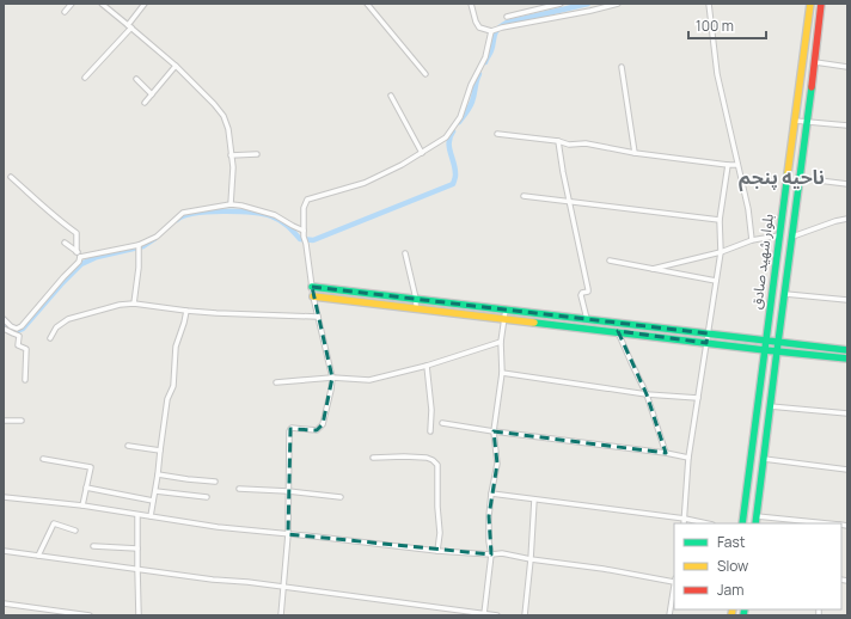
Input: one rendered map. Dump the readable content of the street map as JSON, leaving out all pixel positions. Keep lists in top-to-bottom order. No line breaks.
{"streets":{"street":["بلوار شهید صادق"]},"districts":["ناحیه پنجم"],"legend":["Fast","Slow","Jam"],"scale_bar":"100 m"}
